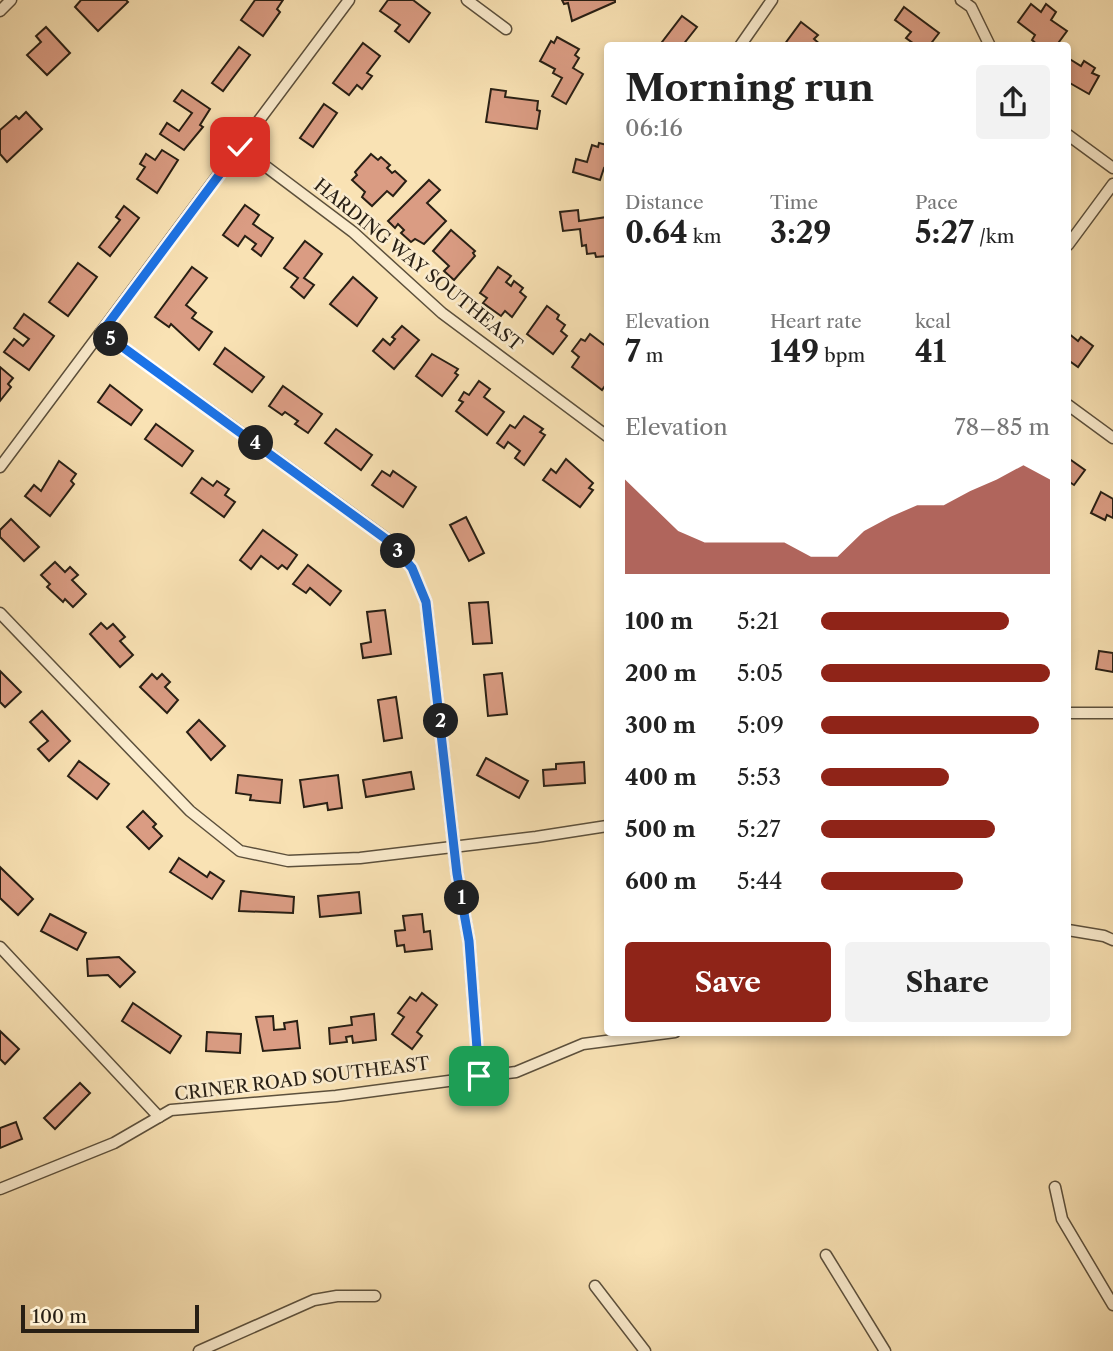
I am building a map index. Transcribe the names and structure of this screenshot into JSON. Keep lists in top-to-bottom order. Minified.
{"streets":{"street":["HARDING WAY SOUTHEAST","CRINER ROAD SOUTHEAST"]},"scale_bar":"100 m","page":{"heading":["Morning run","06:16"],"stats":[["Distance","0.64 km"],["Time","3:29"],["Pace","5:27 /km"],["Elevation","7 m"],["Heart rate","149 bpm"],["kcal","41"]],"pins":["5","4","3","2","1"],"chart":["Elevation","78–85 m"],"list":[{"name":"100 m","note":"5:21"},{"name":"200 m","note":"5:05"},{"name":"300 m","note":"5:09"},{"name":"400 m","note":"5:53"},{"name":"500 m","note":"5:27"},{"name":"600 m","note":"5:44"}],"buttons":["Save","Share"],"scale":"100 m"}}
